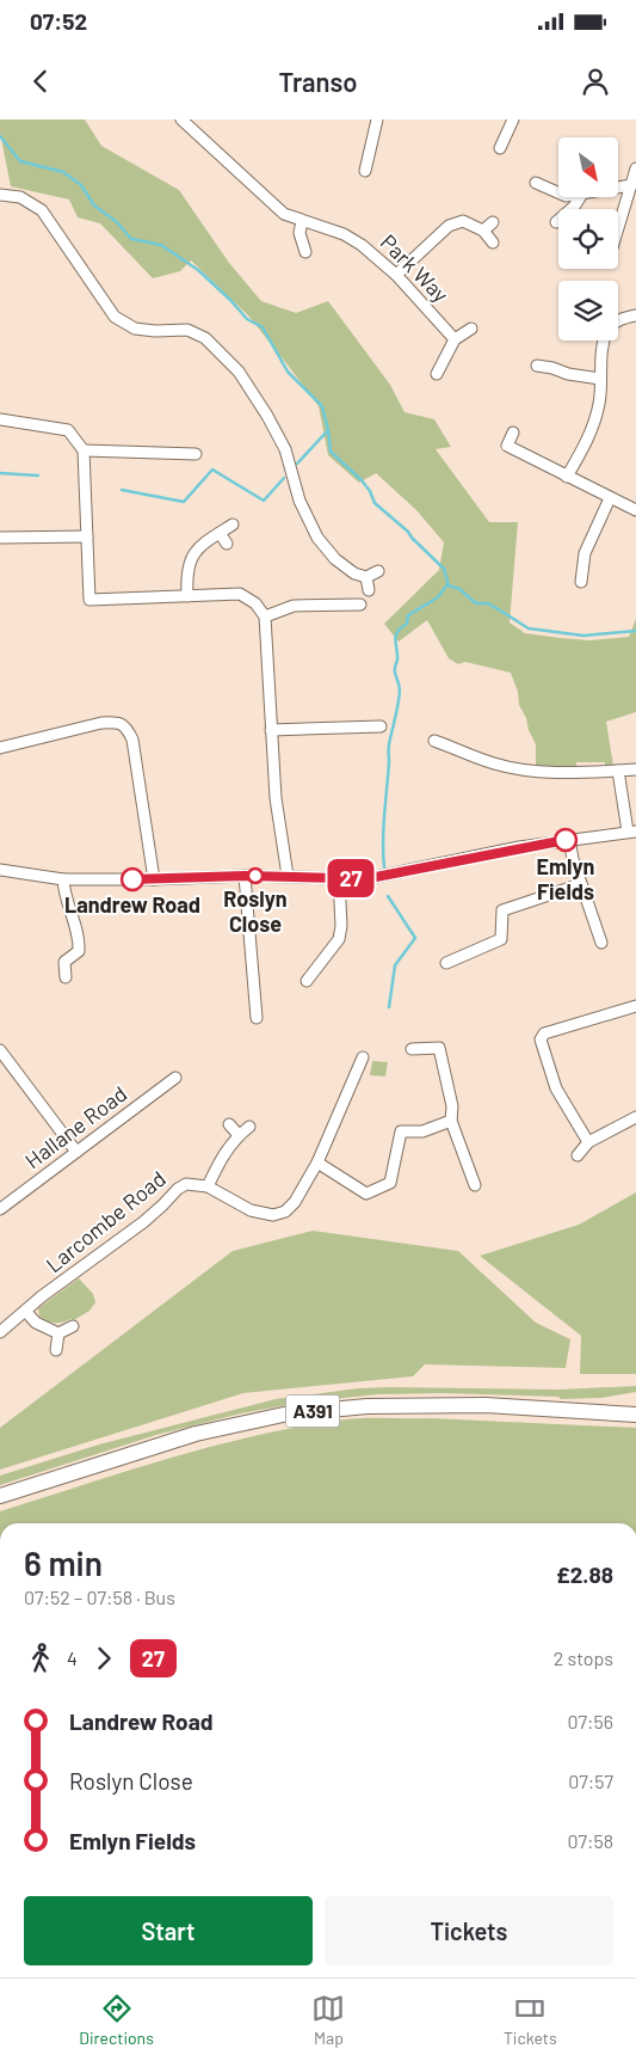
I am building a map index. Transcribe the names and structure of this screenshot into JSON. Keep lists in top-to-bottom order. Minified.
{"streets":{"highway":["A391"],"street":["Park Way","Hallane Road","Larcombe Road"]},"places":["Emlyn Fields","Roslyn Close","Landrew Road"],"lines":["bus line 27"],"north":"bottom right","page":{"status":"07:52","header":"Transo","on_map":"27","heading":["6 min","07:52 – 07:58 · Bus","£2.88"],"legs":["4","27","2 stops"],"list":[{"name":"Landrew Road","value":"07:56"},{"name":"Roslyn Close","value":"07:57"},{"name":"Emlyn Fields","value":"07:58"}],"buttons":["Start","Tickets"],"tabs":["Directions","Map","Tickets"]}}
